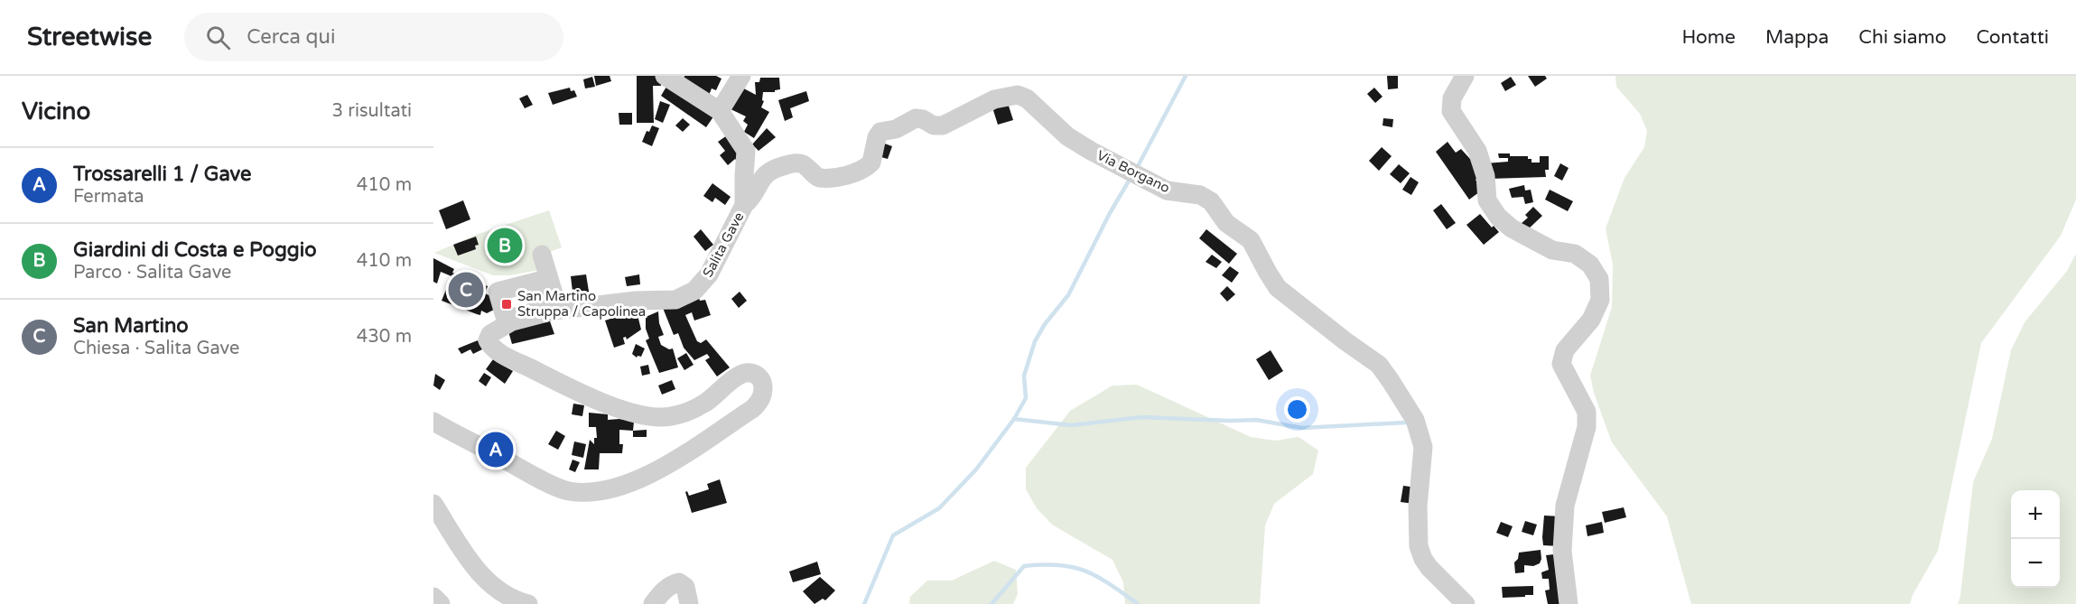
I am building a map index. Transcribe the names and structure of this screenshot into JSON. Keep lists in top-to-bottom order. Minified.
{"streets":{"street":["Via Borgano","Salita Gave"]},"crossings":[["Via Borgano","Salita Gave"]],"places":{"transit":["San Martino Struppa / Capolinea"]},"page":{"header":"Streetwise","search":"Cerca qui","nav":["Home","Mappa","Chi siamo","Contatti"],"heading":["Vicino","3 risultati"],"list":[{"mark":"A","name":"Trossarelli 1 / Gave","note":"Fermata","value":"410 m"},{"mark":"B","name":"Giardini di Costa e Poggio","note":"Parco · Salita Gave","value":"410 m"},{"mark":"C","name":"San Martino","note":"Chiesa · Salita Gave","value":"430 m"}],"pins":["B","C","A"],"map_buttons":["+","−"]}}
